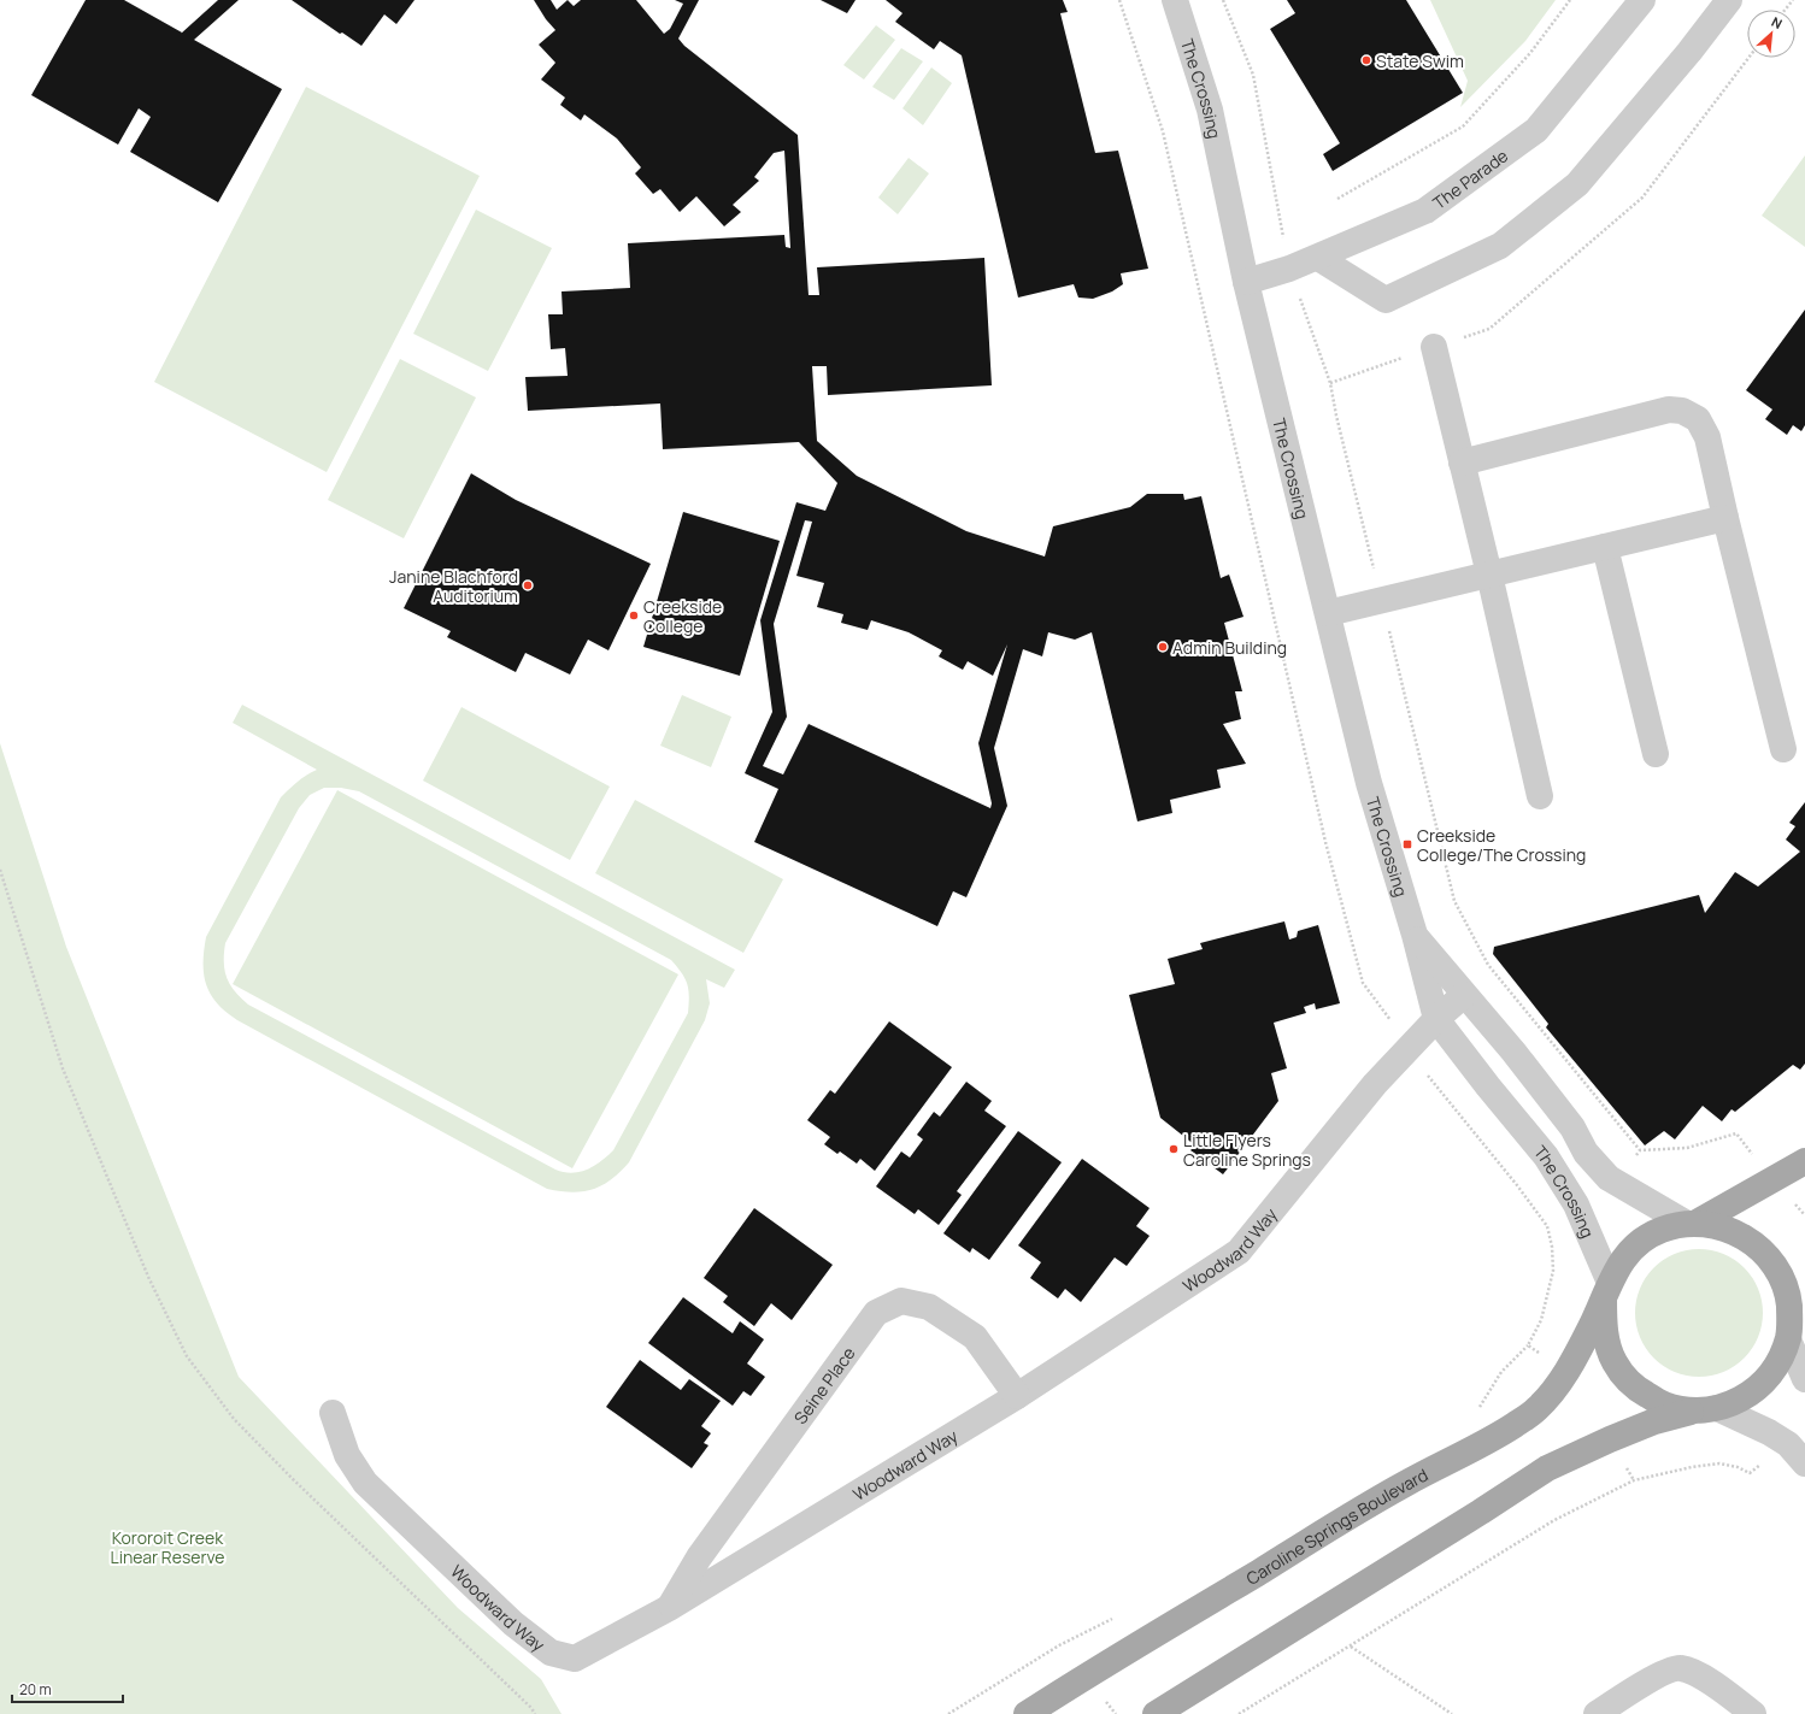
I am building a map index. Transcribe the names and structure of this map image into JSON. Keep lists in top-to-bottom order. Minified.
{"streets":{"main road":["Caroline Springs Boulevard"],"street":["The Crossing","The Parade","Woodward Way","Seine Place"]},"crossings":[["The Crossing","The Parade"],["The Crossing","Woodward Way"],["The Crossing","Caroline Springs Boulevard"],["Woodward Way","Seine Place"]],"parks":["Kororoit Creek Linear Reserve"],"places":{"other":["State Swim","Janine Blachford Auditorium","Creekside College","Admin Building","Little Flyers Caroline Springs"],"transit":["Creekside College/The Crossing"]},"scale_bar":"20 m","north":"top right"}
